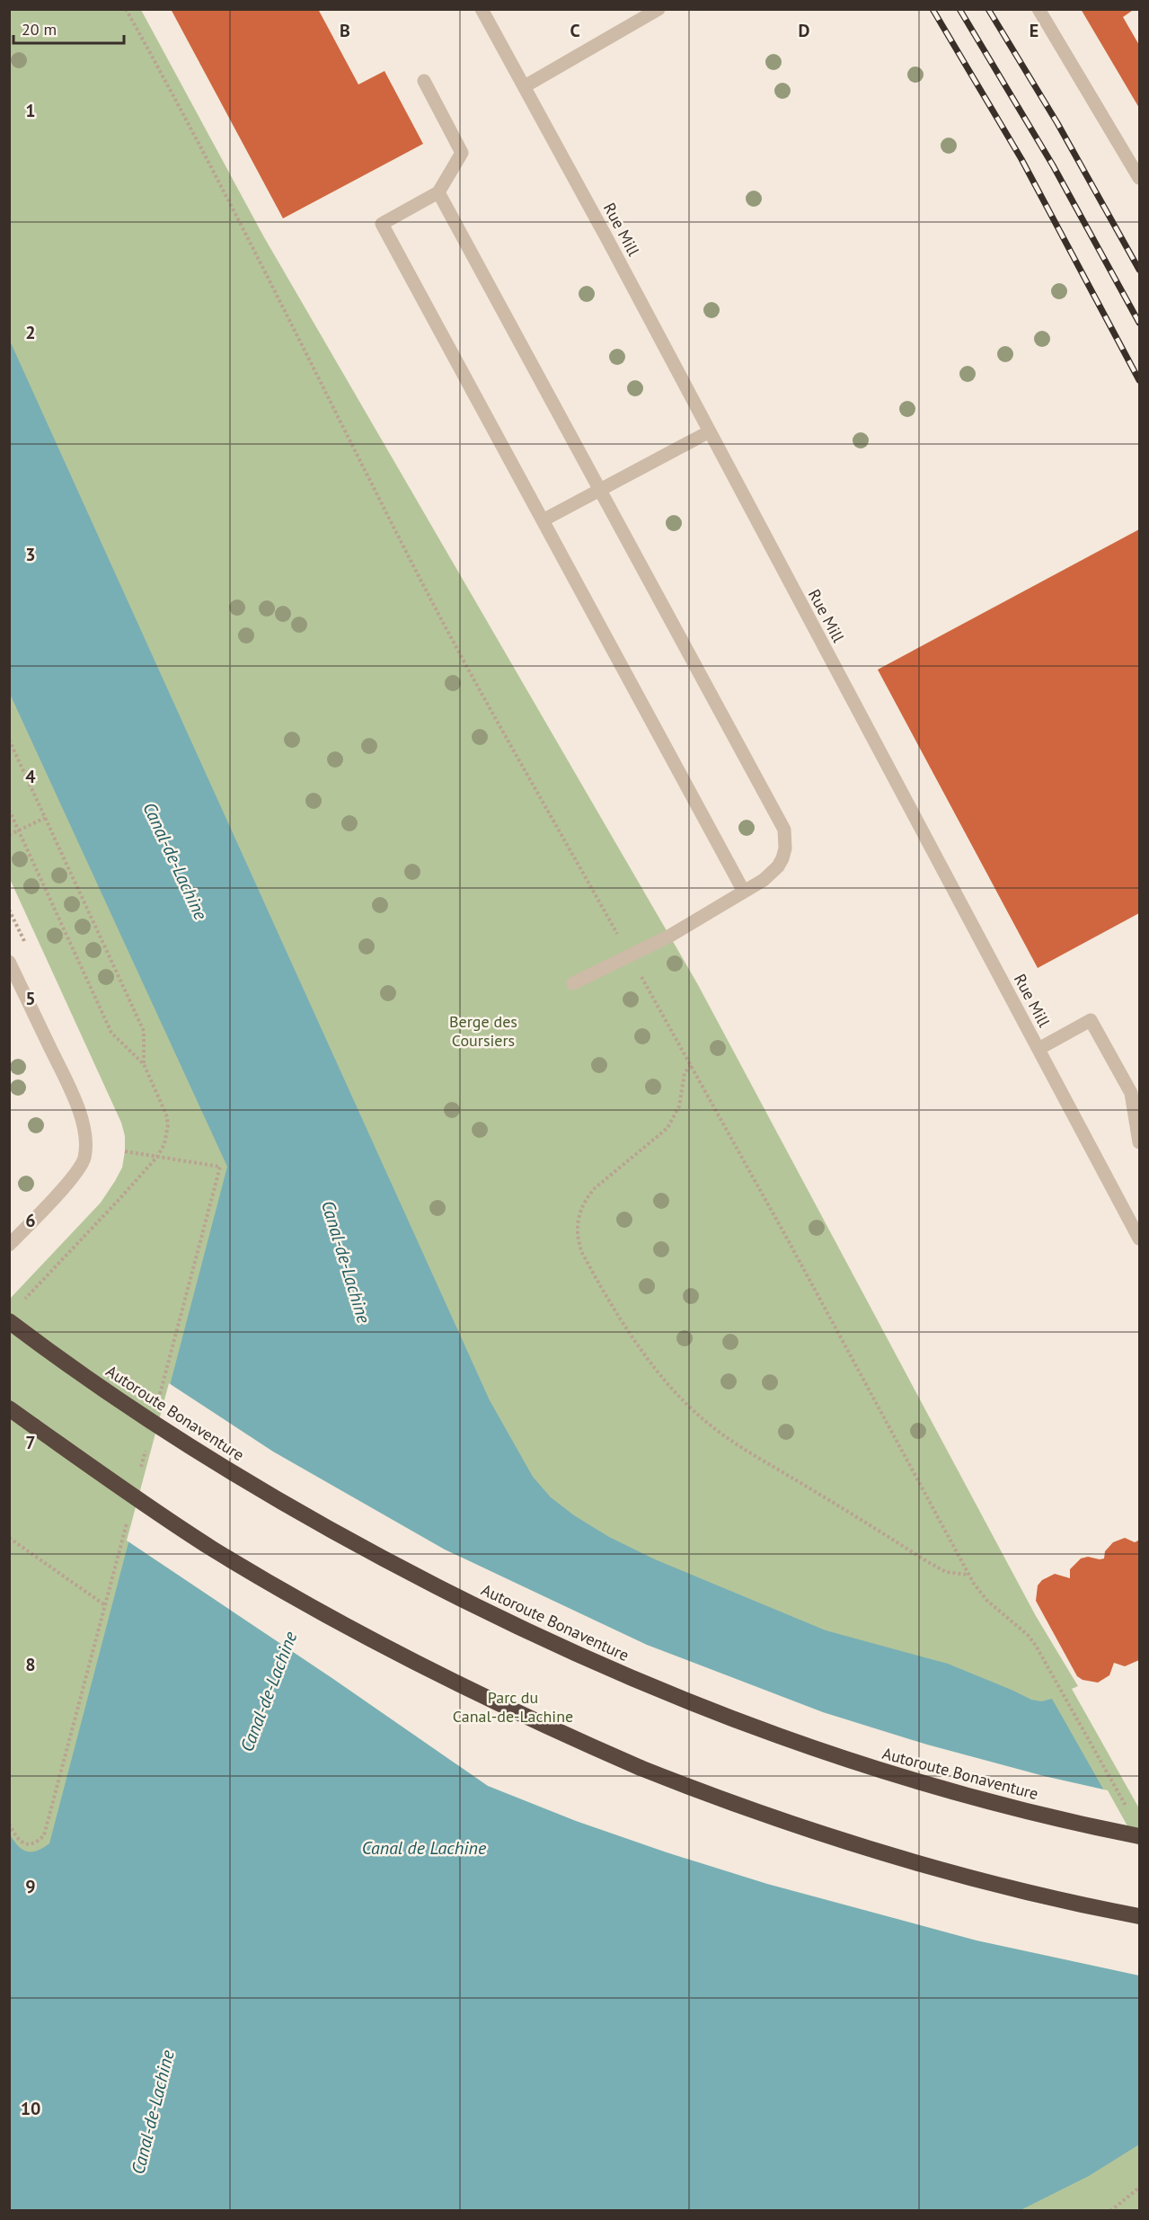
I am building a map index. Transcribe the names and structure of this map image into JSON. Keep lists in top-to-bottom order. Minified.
{"streets":{"highway":["Autoroute Bonaventure"],"street":["Rue Mill"]},"water":["Canal-de-Lachine","Canal de Lachine"],"parks":["Berge des Coursiers","Parc du Canal-de-Lachine"],"scale_bar":"20 m","grid":{"columns":["B","C","D","E"],"rows":["1","2","3","4","5","6","7","8","9","10"]}}
